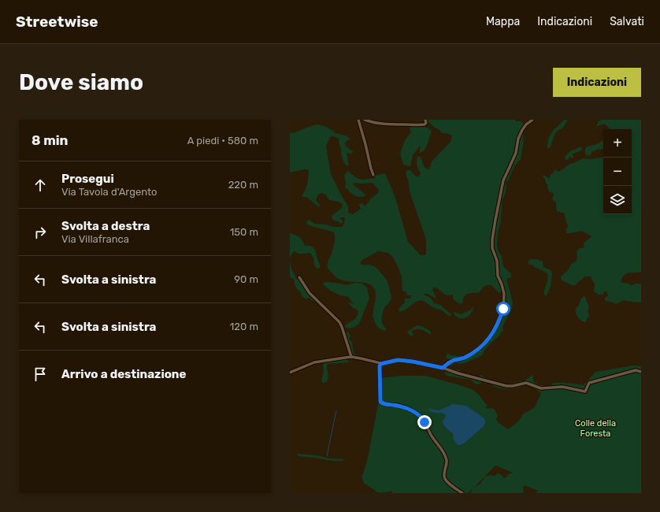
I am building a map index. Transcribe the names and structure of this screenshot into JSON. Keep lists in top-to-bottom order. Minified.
{"parks":["Colle della Foresta"],"page":{"header":"Streetwise","nav":["Mappa","Indicazioni","Salvati"],"buttons":"Indicazioni","title":"Dove siamo","heading":["8 min","A piedi · 580 m"],"map_buttons":["+","−"],"list":[["Prosegui","Via Tavola d'Argento","220 m"],["Svolta a destra","Via Villafranca","150 m"],["Svolta a sinistra","90 m"],["Svolta a sinistra","120 m"],"Arrivo a destinazione"]}}
